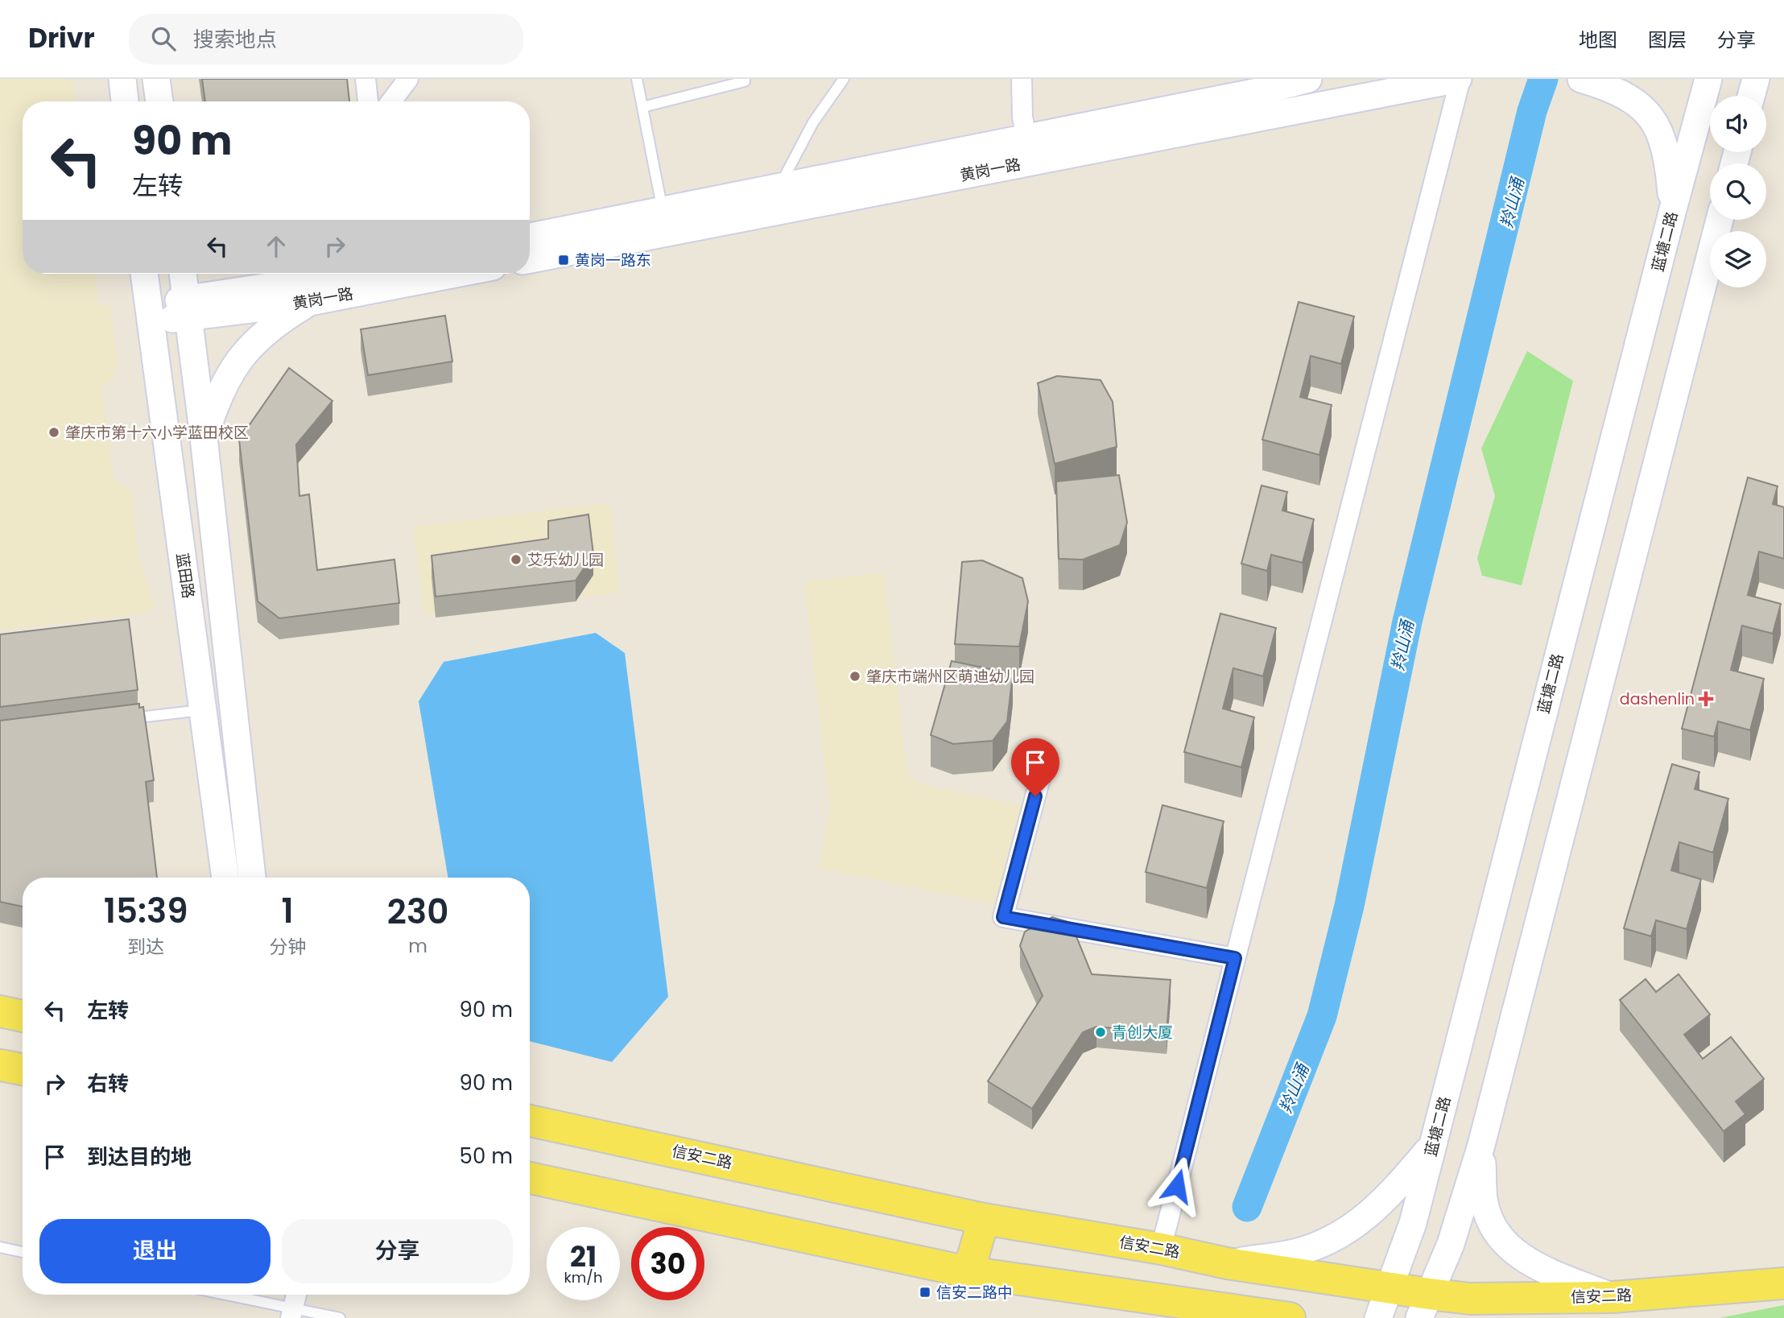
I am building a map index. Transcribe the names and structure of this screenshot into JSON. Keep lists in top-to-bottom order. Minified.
{"streets":{"main road":["黄岗一路","蓝塘二路","蓝田路","信安二路"]},"crossings":[["黄岗一路","蓝田路"],["蓝塘二路","信安二路"]],"water":["羚山涌"],"places":{"transit":["黄岗一路东","信安二路中"],"other":["肇庆市第十六小学蓝田校区","艾乐幼儿园","肇庆市端州区萌迪幼儿园","青创大厦"],"health":["dashenlin"]},"page":{"header":"Drivr","search":"搜索地点","nav":["地图","图层","分享"],"turn":["90 m","左转"],"eta":["15:39","到达","1","分钟","230","m"],"list":[{"name":"左转","value":"90 m"},{"name":"右转","value":"90 m"},{"name":"到达目的地","value":"50 m"}],"buttons":["退出","分享"],"speed":"21 km/h","limit":"30"}}
